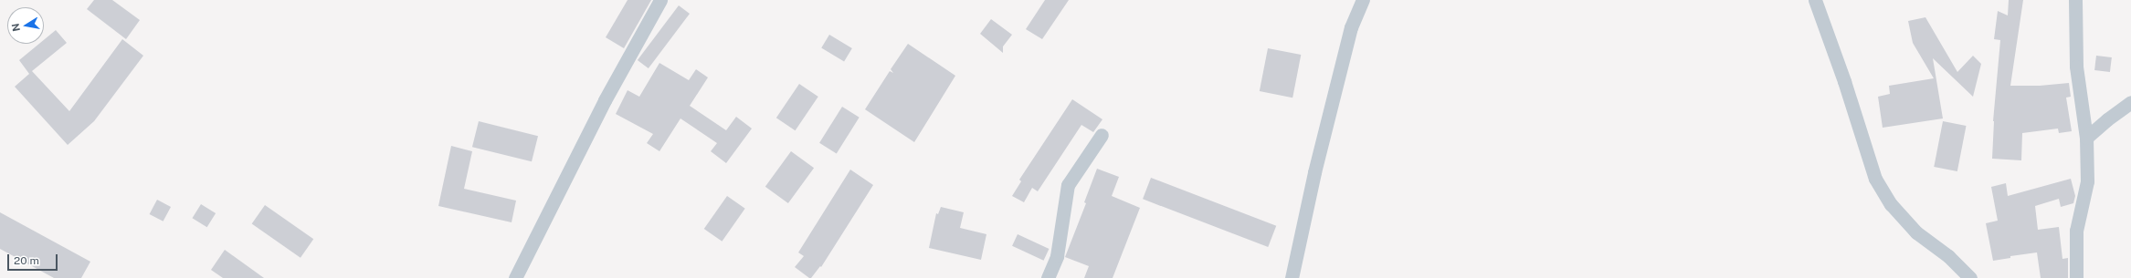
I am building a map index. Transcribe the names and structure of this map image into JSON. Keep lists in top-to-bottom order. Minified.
{"scale_bar":"20 m","north":"left"}
